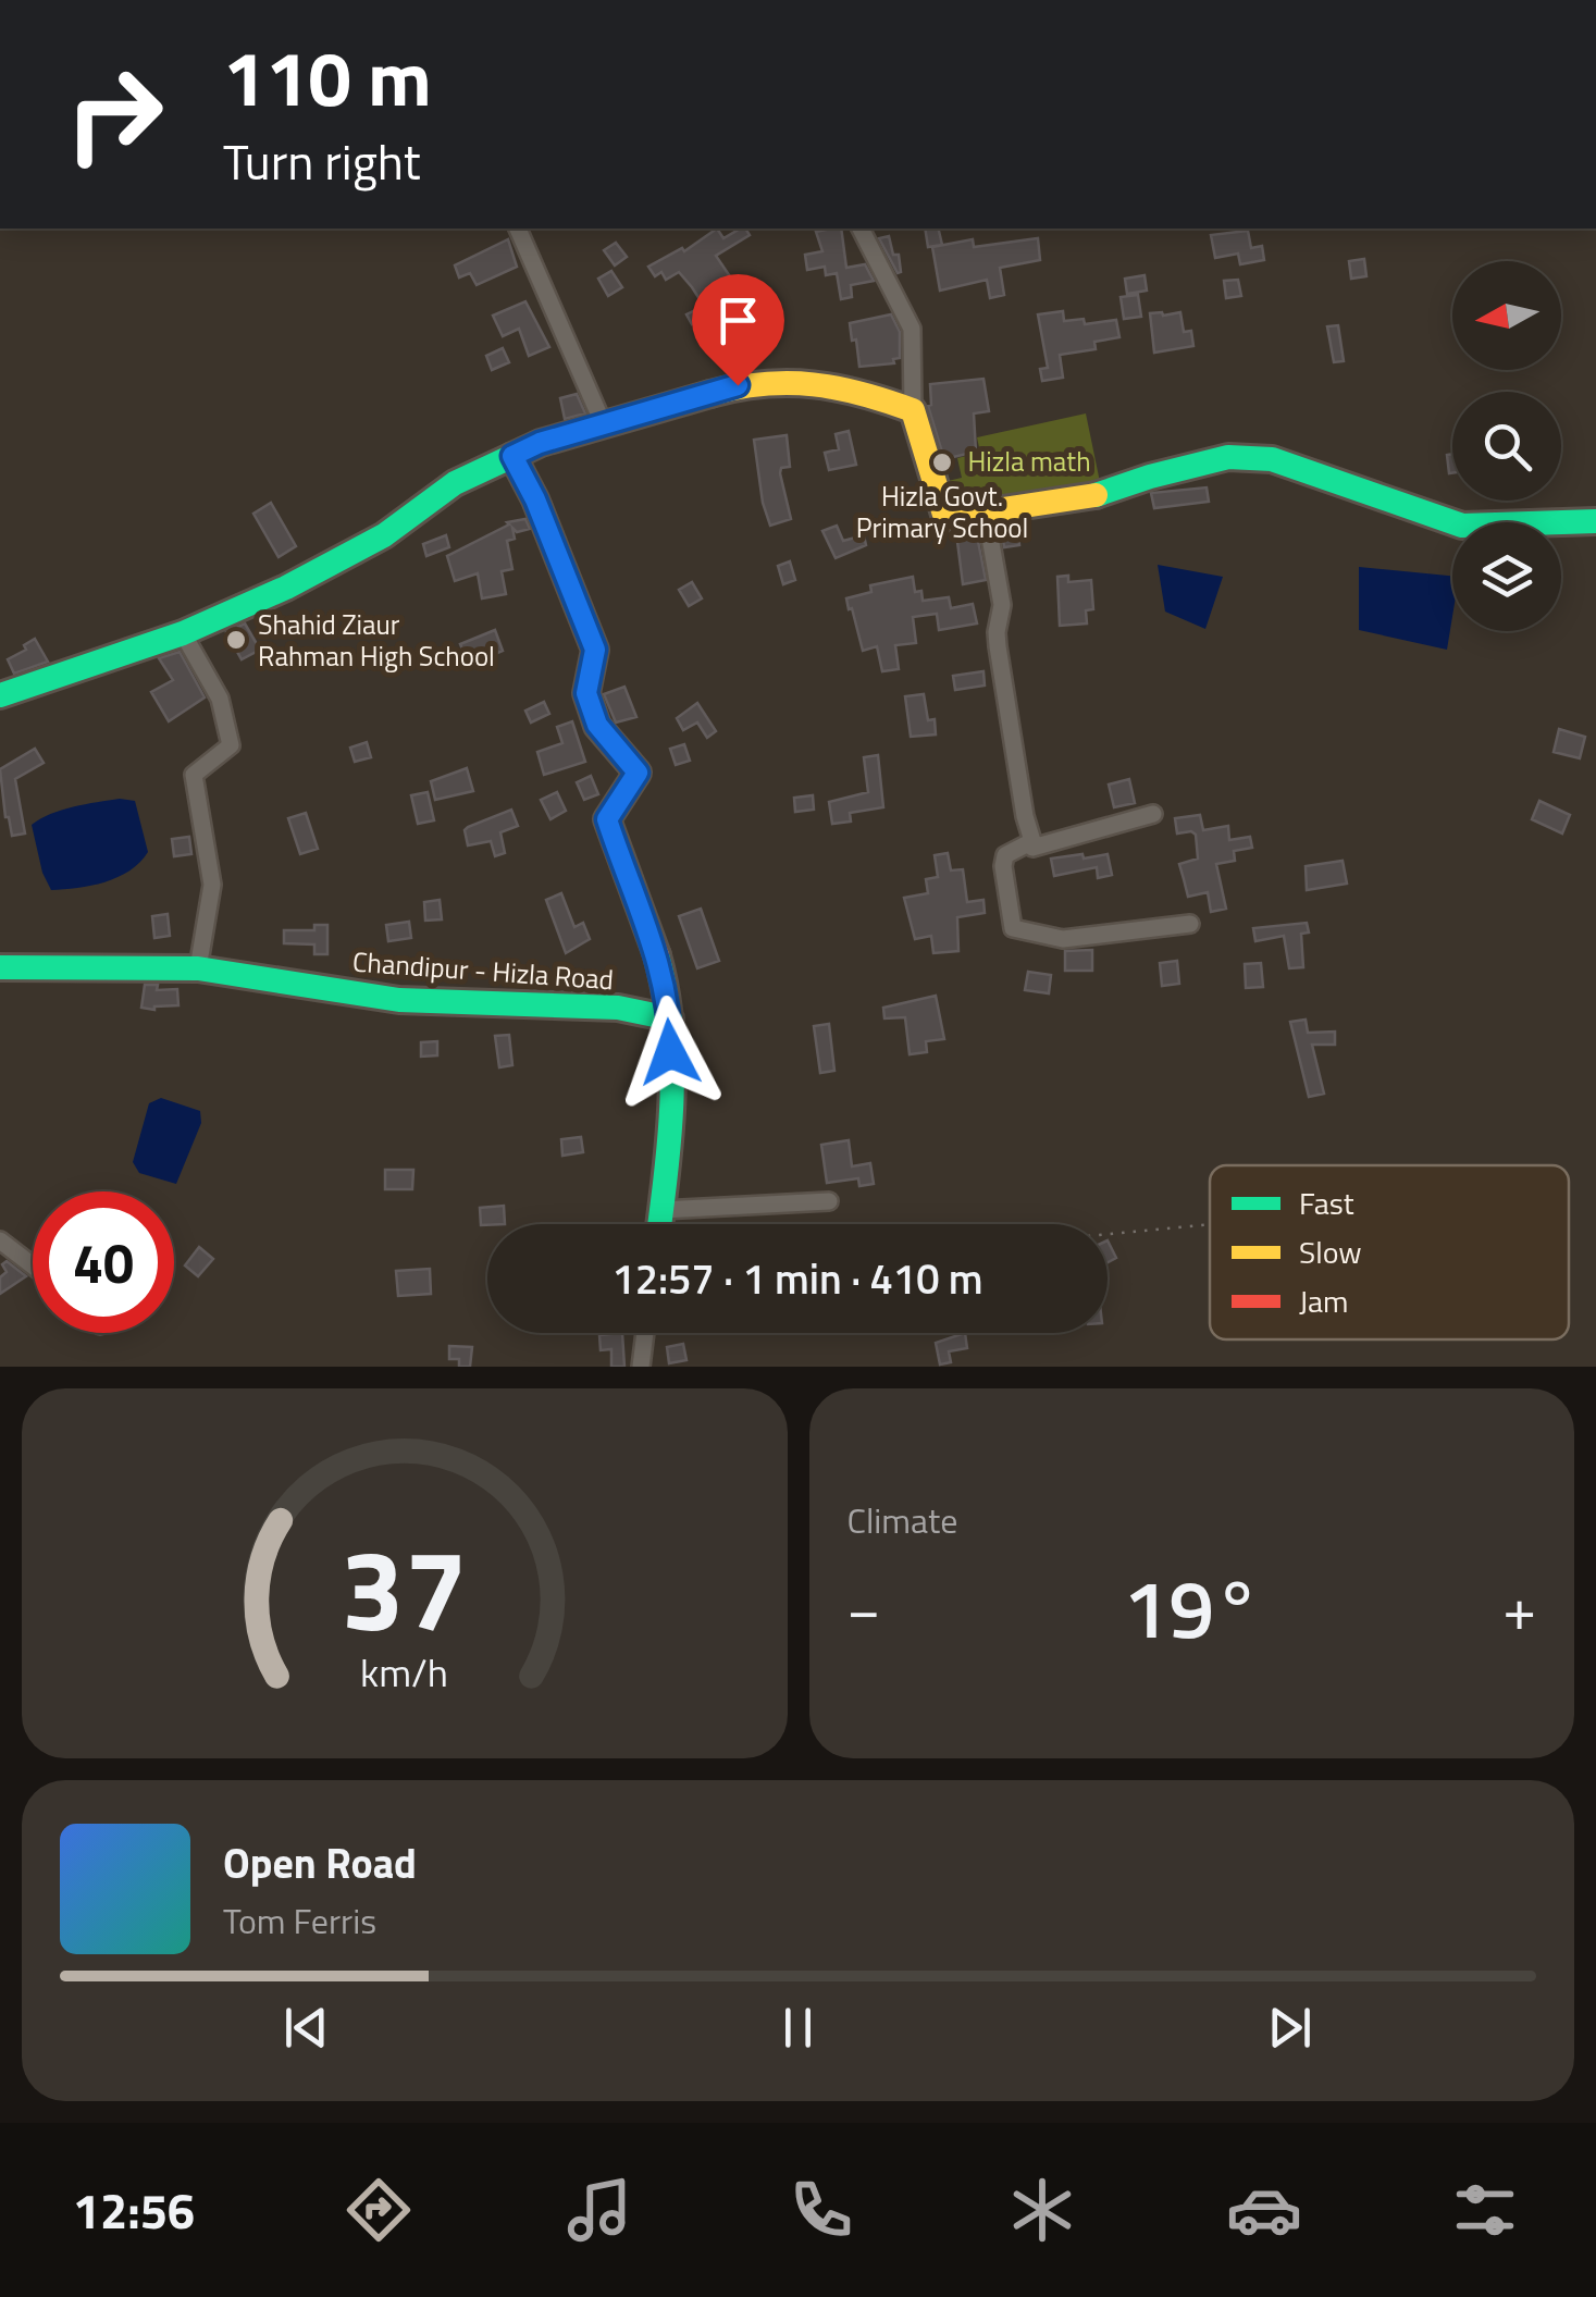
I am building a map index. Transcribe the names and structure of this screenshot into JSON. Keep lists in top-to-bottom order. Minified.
{"streets":{"street":["Chandipur - Hizla Road"]},"parks":["Hizla math"],"places":["Hizla Govt. Primary School","Shahid Ziaur Rahman High School"],"legend":["Fast","Slow","Jam"],"north":"left","page":{"turn":["110 m","Turn right"],"limit":"40","trip":"12:57 · 1 min · 410 m","tile":"Climate","heat":["−","19°","+"],"song":["Open Road","Tom Ferris"],"tabs":"12:56","gauge":["37","km/h"]}}
